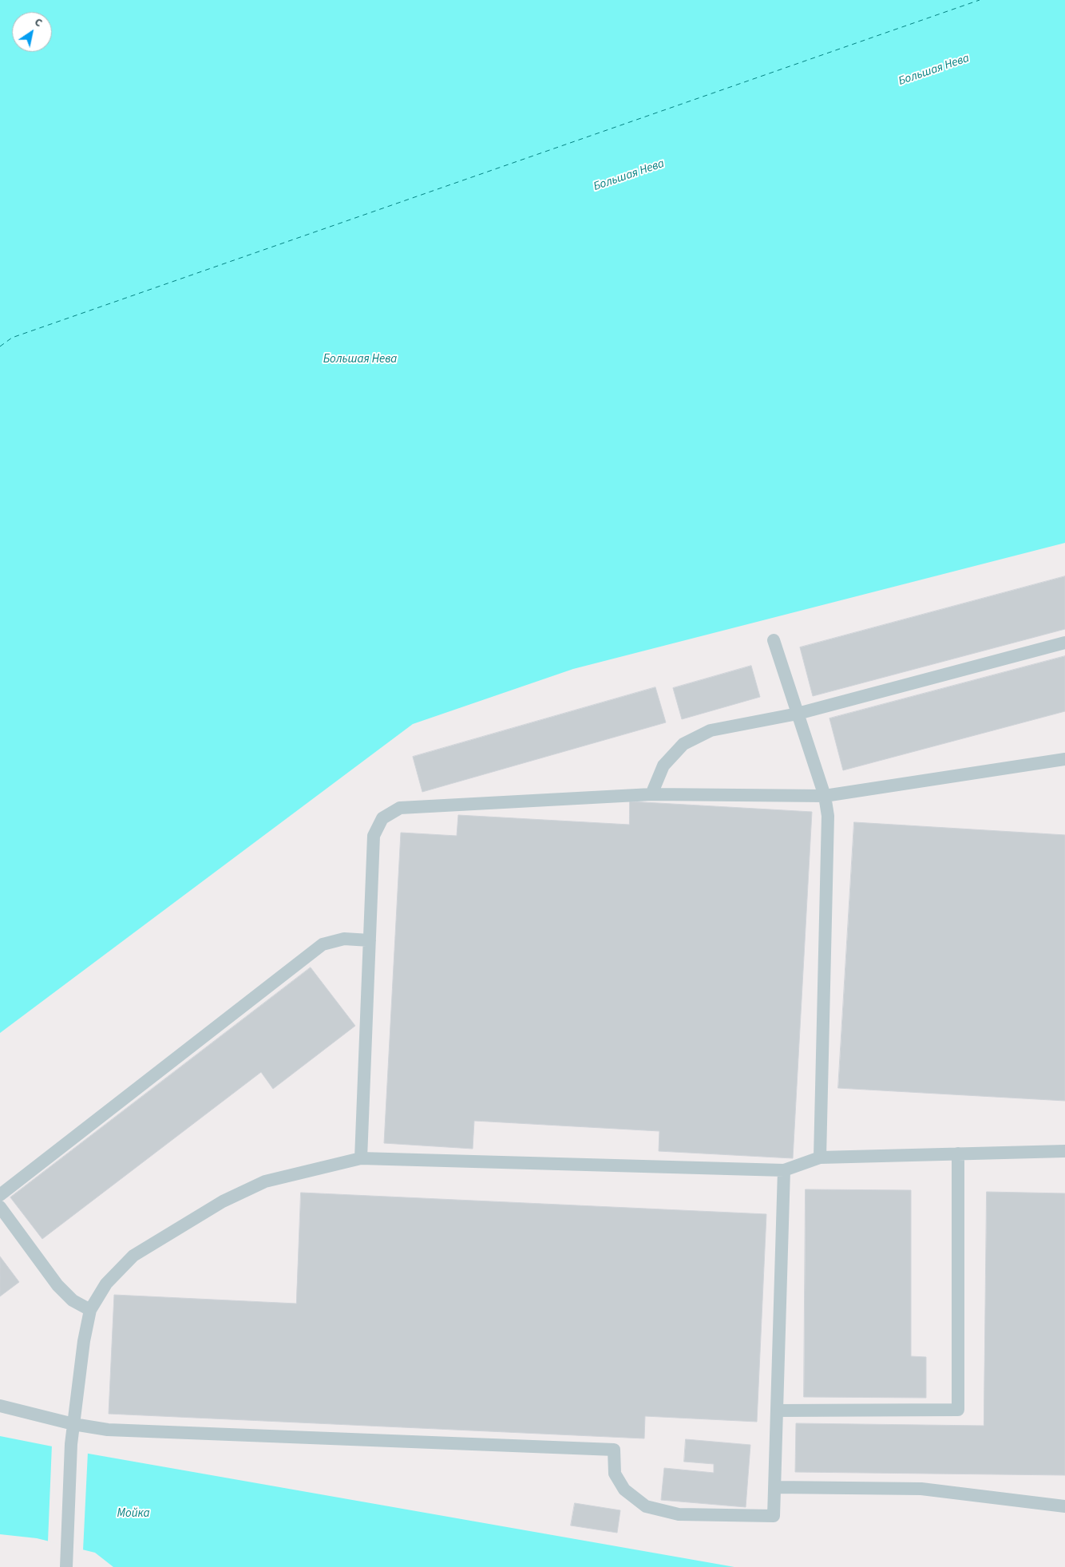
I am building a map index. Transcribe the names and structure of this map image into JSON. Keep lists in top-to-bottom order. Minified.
{"water":["Большая Нева","Мойка"],"north":"top right"}
